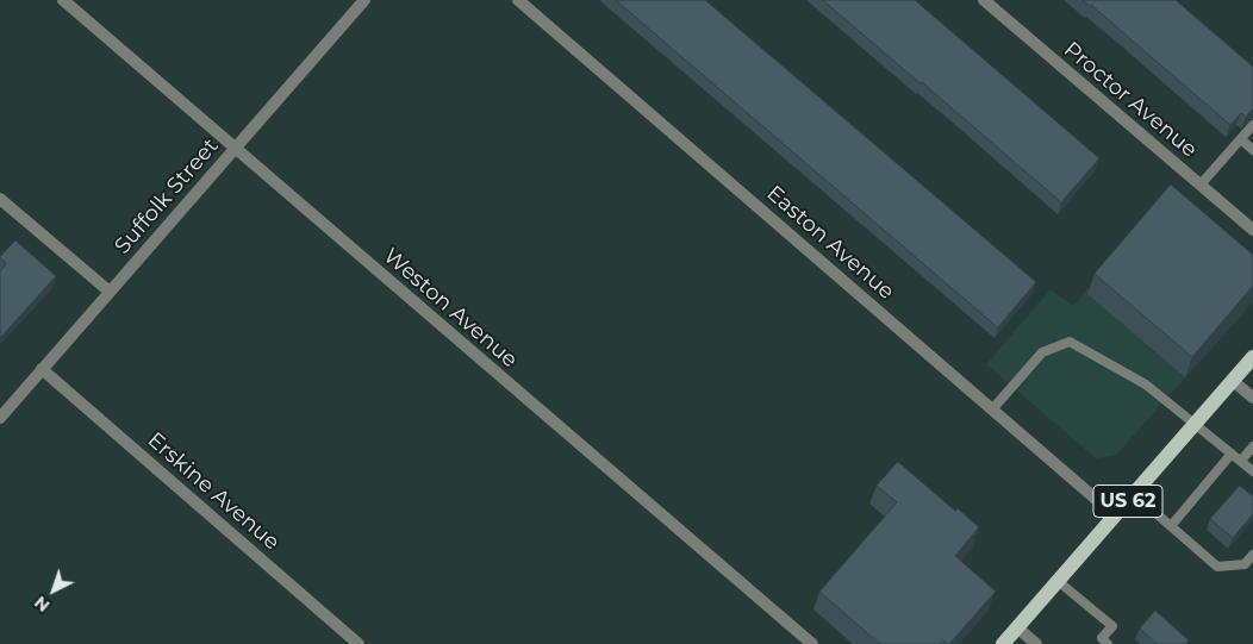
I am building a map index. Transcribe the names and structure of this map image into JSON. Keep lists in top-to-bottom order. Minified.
{"streets":{"main road":["US 62"],"street":["Proctor Avenue","Suffolk Street","Easton Avenue","Weston Avenue","Erskine Avenue"]},"crossings":[["Suffolk Street","Weston Avenue"],["Suffolk Street","Erskine Avenue"],["Easton Avenue","US 62"]],"north":"bottom left"}
